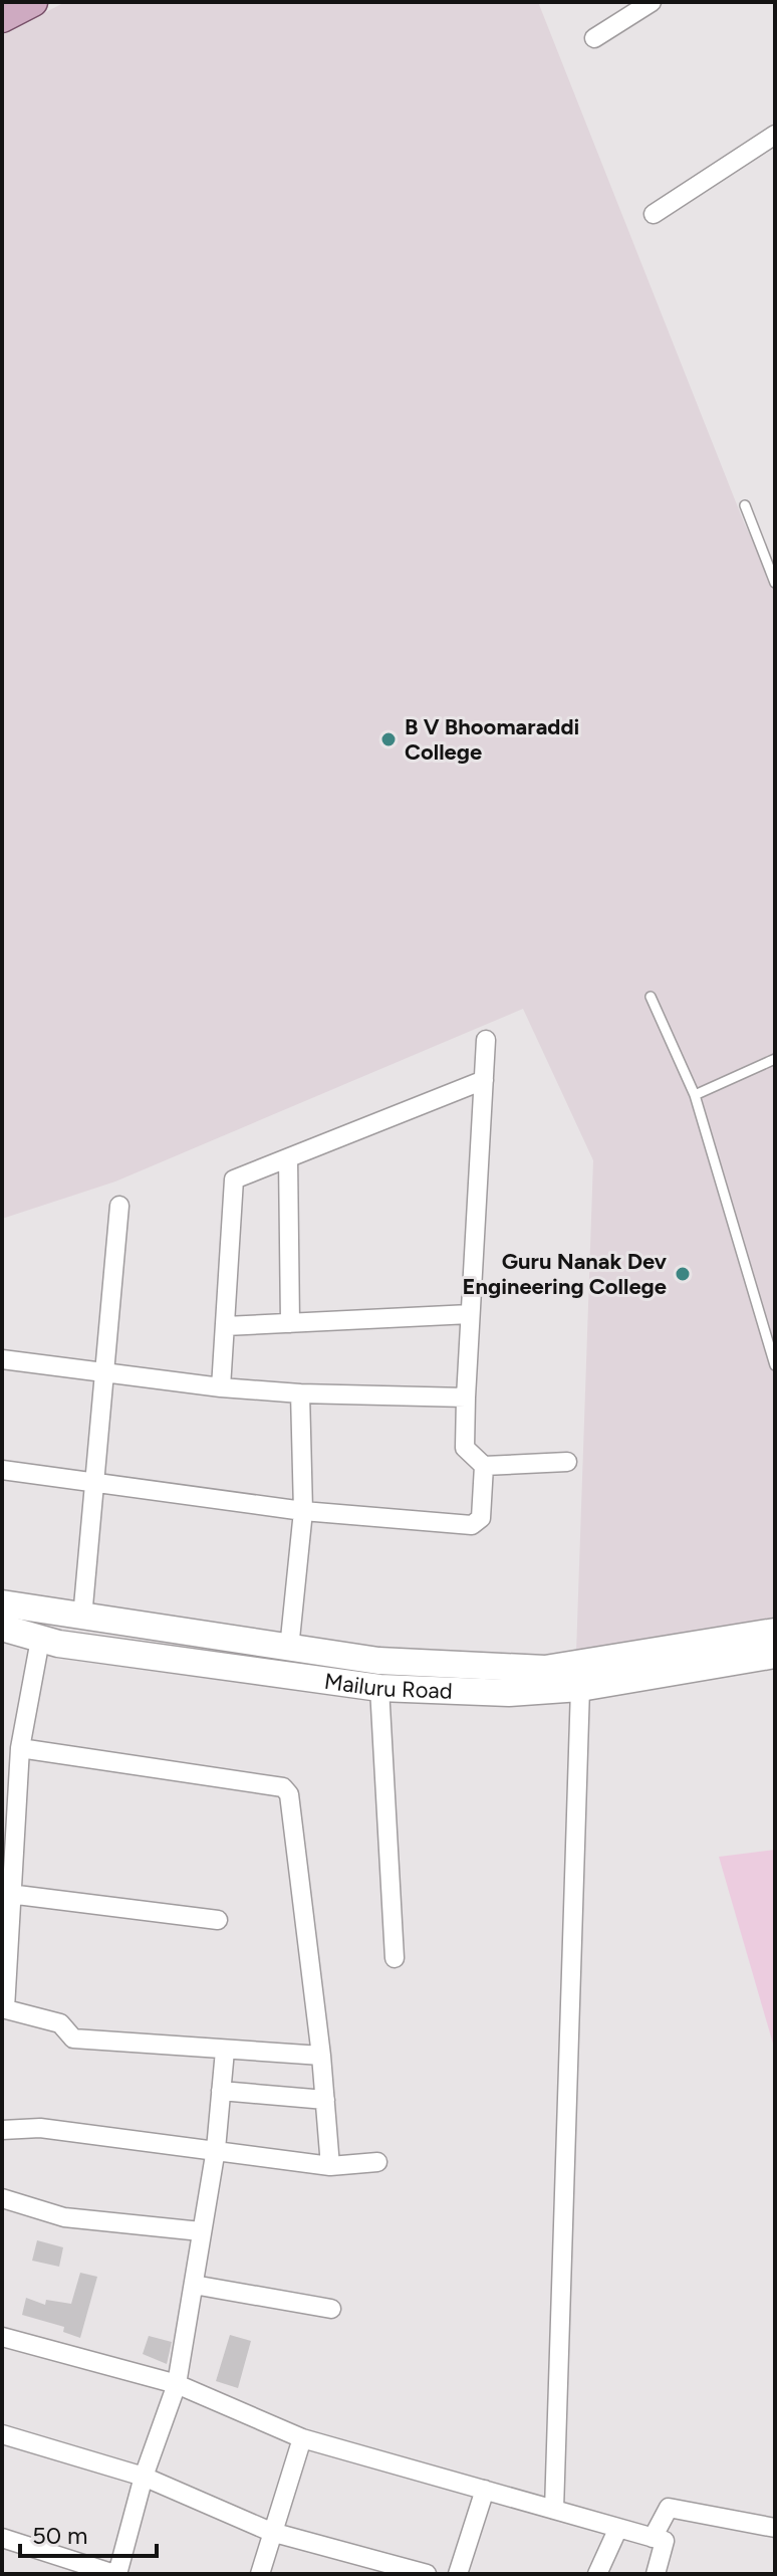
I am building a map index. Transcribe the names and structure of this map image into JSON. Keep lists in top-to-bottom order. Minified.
{"streets":{"street":["Mailuru Road"]},"places":["B V Bhoomaraddi College","Guru Nanak Dev Engineering College"],"scale_bar":"50 m"}
